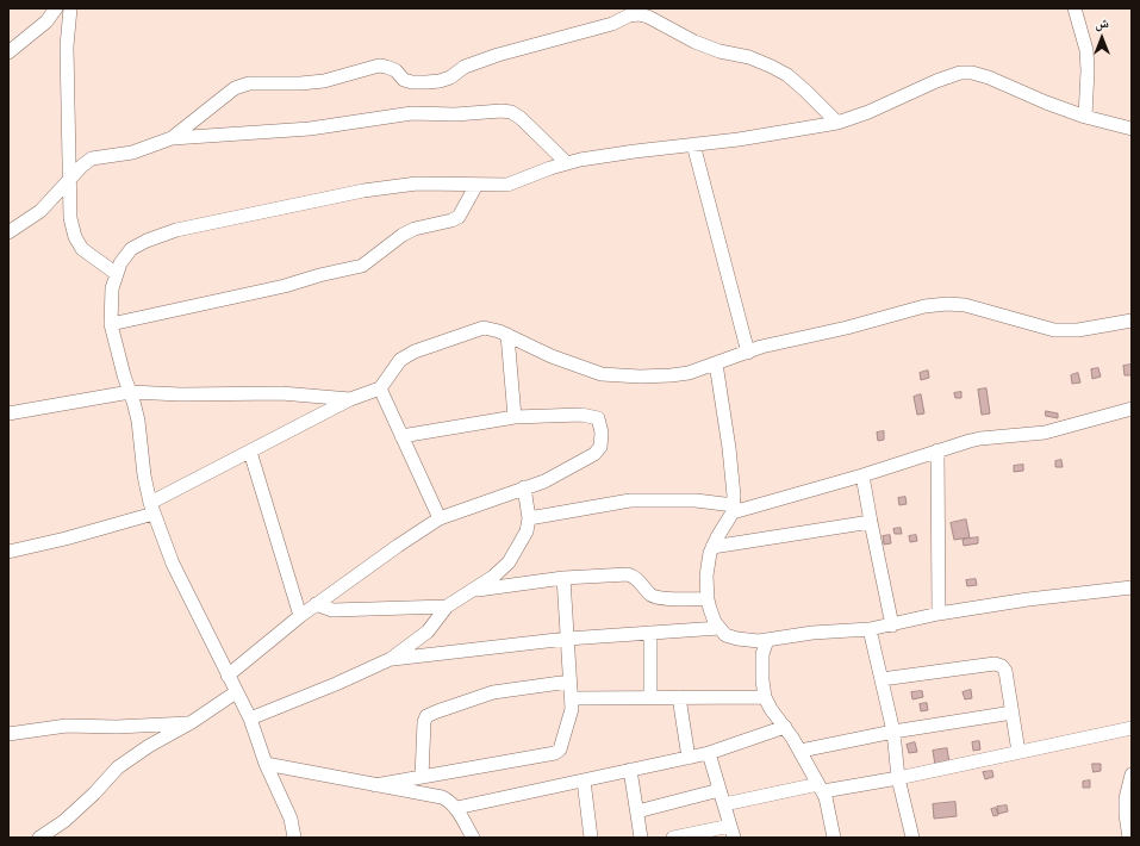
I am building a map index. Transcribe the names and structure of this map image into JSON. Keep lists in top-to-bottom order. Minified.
{"north":"top"}
